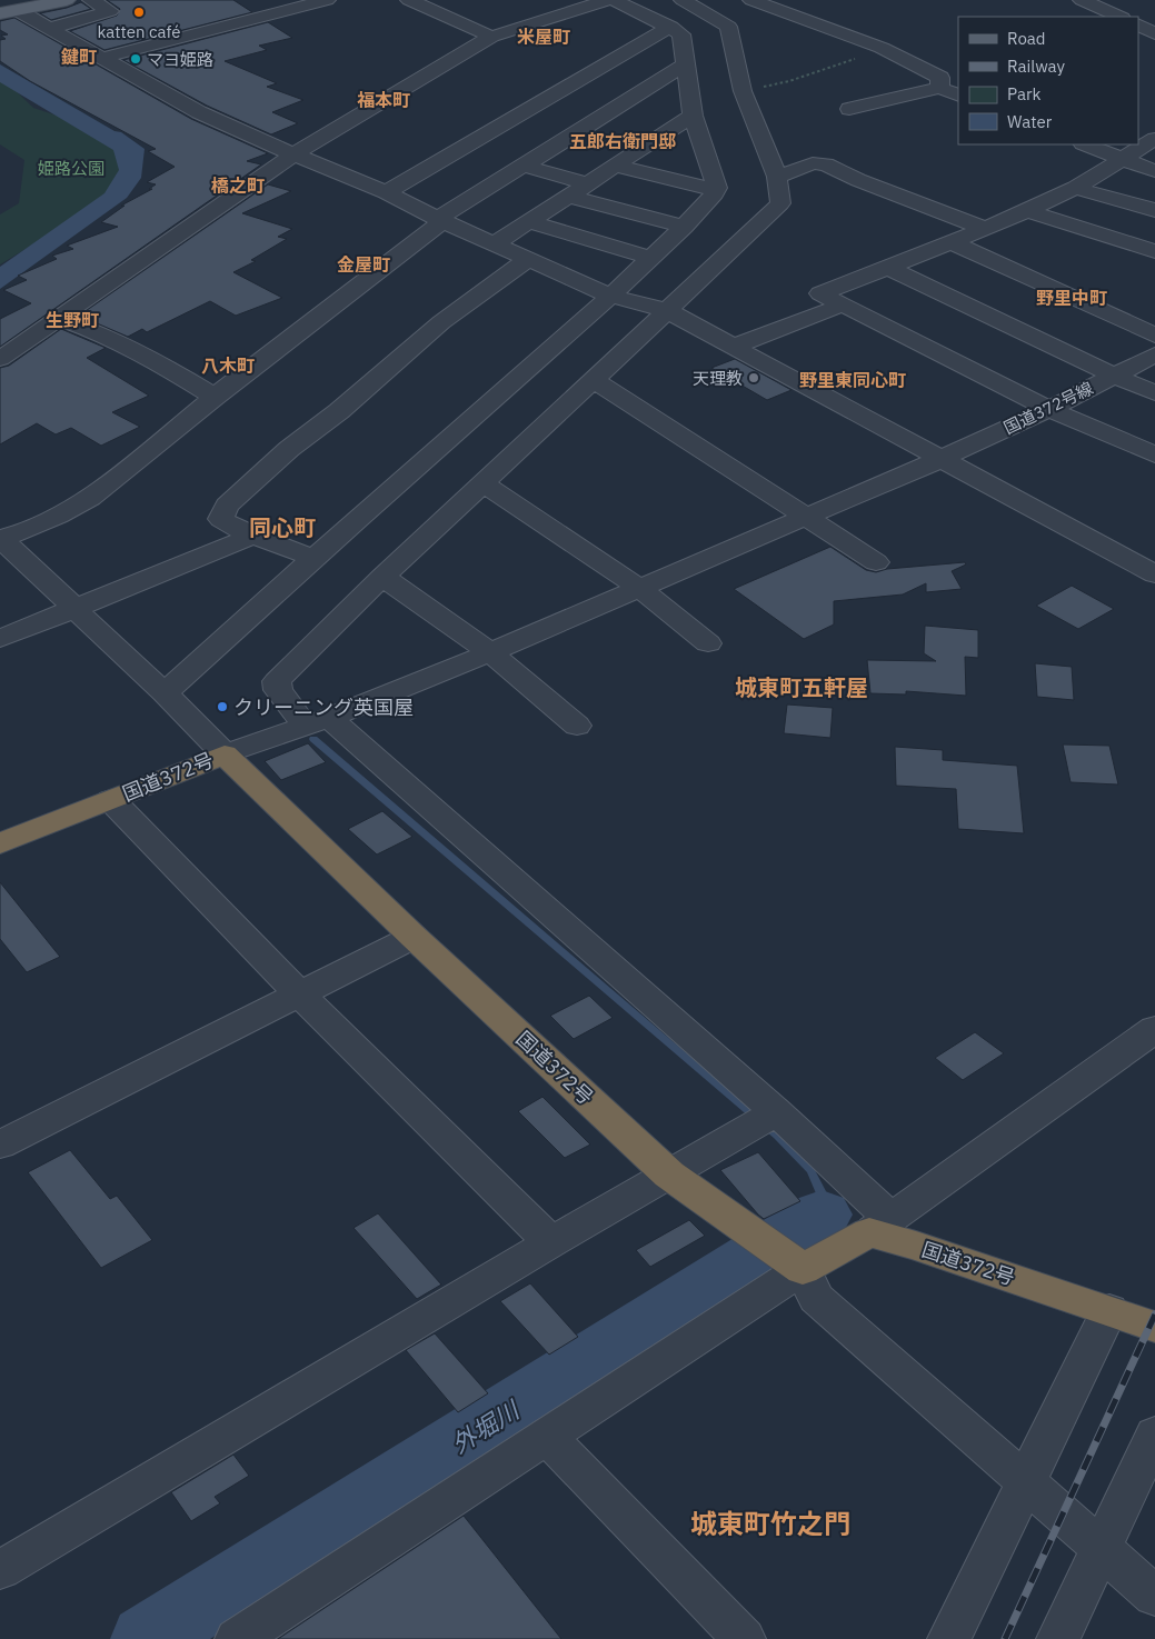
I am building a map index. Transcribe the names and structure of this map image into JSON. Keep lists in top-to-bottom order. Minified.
{"streets":{"highway":["国道372号"],"street":["国道372号線"]},"crossings":[["国道372号線","国道372号"]],"districts":["米屋町","鍵町","福本町","五郎右衛門邸","橋之町","金屋町","野里中町","生野町","八木町","野里東同心町","同心町","城東町五軒屋","城東町竹之門"],"water":["外堀川"],"parks":["姫路公園"],"places":["katten café","マヨ姫路","天理教","クリーニング英国屋"],"legend":["Road","Railway","Park","Water"]}
